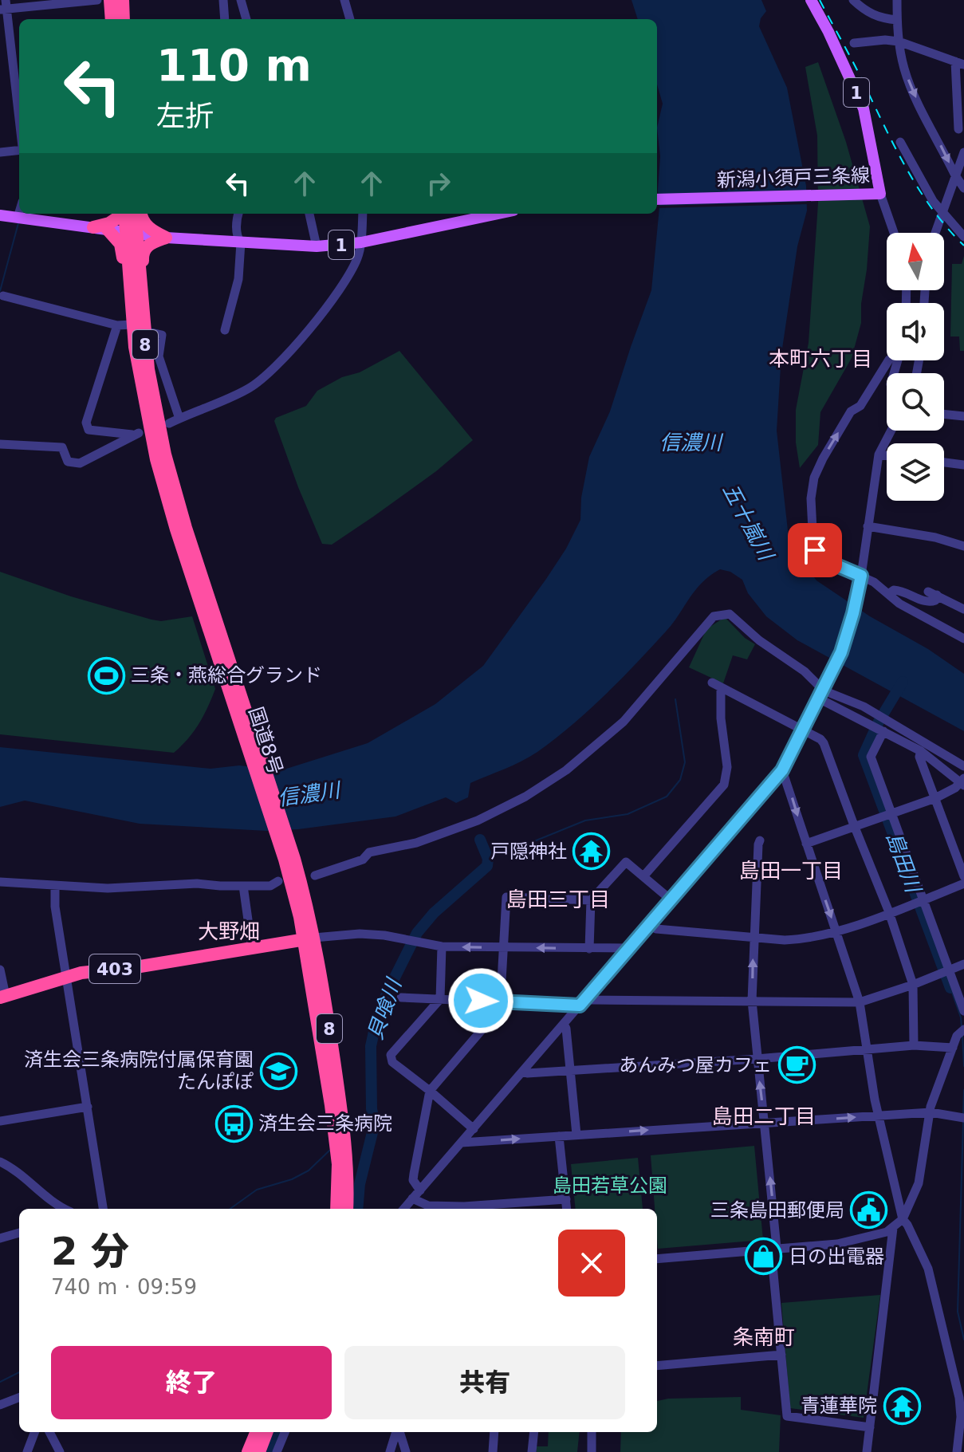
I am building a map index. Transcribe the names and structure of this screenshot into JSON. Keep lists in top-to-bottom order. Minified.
{"streets":{"highway":["8","国道8号","403"],"main road":["1","新潟小須戸三条線"]},"crossings":[["1","国道8号"],["国道8号","403"]],"districts":["本町六丁目","島田一丁目","島田三丁目","大野畑","島田二丁目","条南町"],"water":["信濃川","五十嵐川","島田川","貝喰川"],"parks":["島田若草公園"],"places":{"sports":["三条・燕総合グランド"],"temple":["戸隠神社","青蓮華院"],"cafe":["あんみつ屋カフェ"],"school or university":["済生会三条病院付属保育園 たんぽぽ"],"bus stop":["済生会三条病院"],"public building":["三条島田郵便局"],"shop":["日の出電器"]},"north":"top","page":{"turn":["110 m","左折"],"heading":["2 分","740 m · 09:59"],"buttons":["終了","共有"]}}
